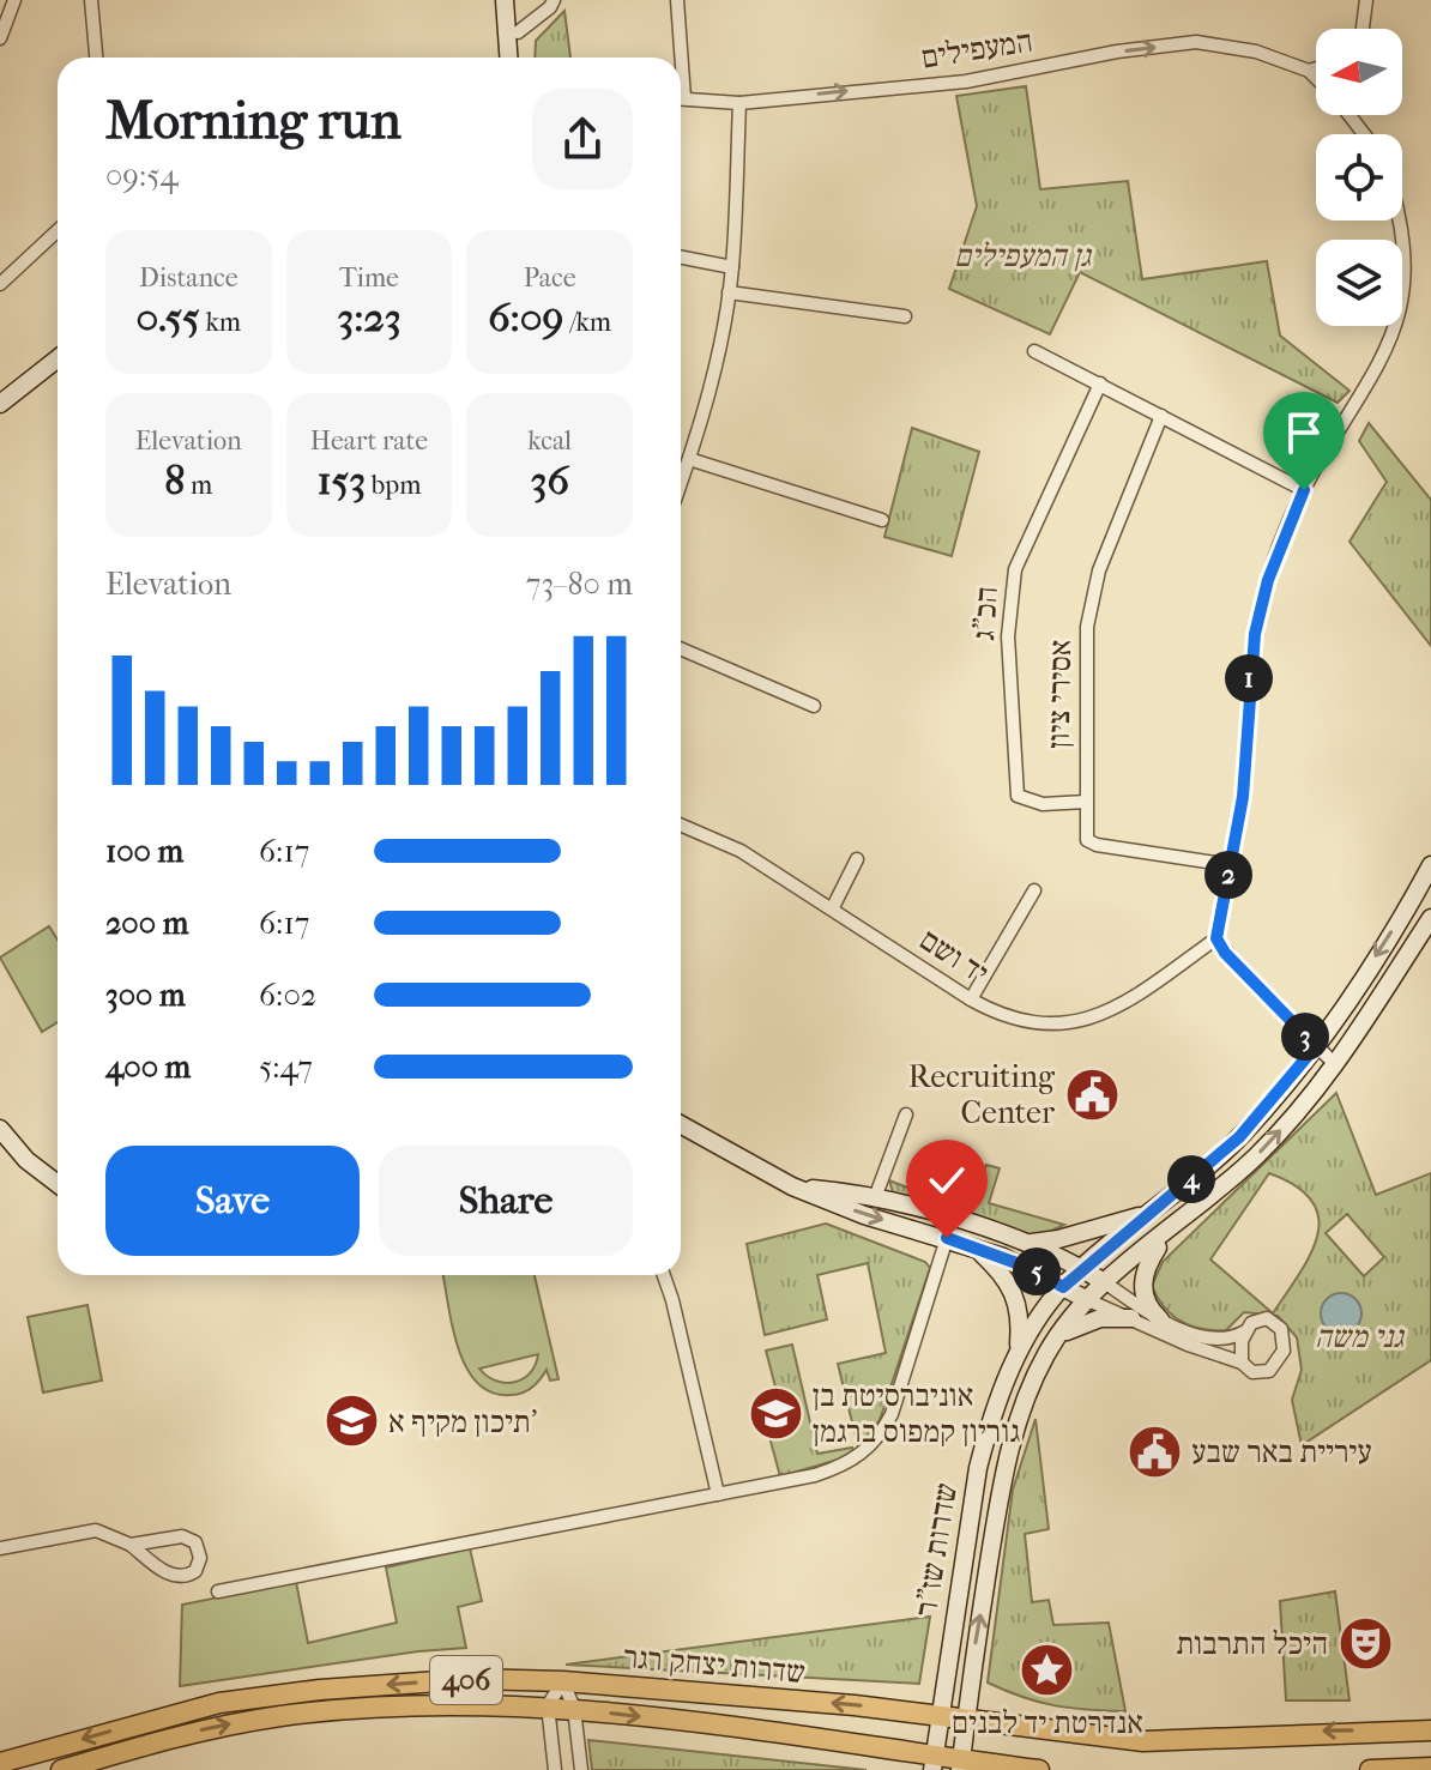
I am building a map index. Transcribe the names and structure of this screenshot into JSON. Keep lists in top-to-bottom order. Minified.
{"streets":{"main road":["שדרות שז\"ר","שדרות יצחק רגר","406"],"street":["המעפילים","הכ\"ג","אסירי ציון","יד ושם"]},"crossings":[["הכ\"ג","אסירי ציון"],["שדרות שז\"ר","שדרות יצחק רגר"]],"one_way":["המעפילים"],"parks":["גן המעפילים","גני משה"],"places":{"public building":["Recruiting Center","עיריית באר שבע"],"school or university":["אוניברסיטת בן גוריון קמפוס ברגמן","תיכון מקיף א'"],"theatre":["היכל התרבות"],"place":["אנדרטת יד לבנים"]},"north":"left","page":{"heading":["Morning run","09:54"],"stats":[["Distance","0.55 km"],["Time","3:23"],["Pace","6:09 /km"],["Elevation","8 m"],["Heart rate","153 bpm"],["kcal","36"]],"chart":["Elevation","73–80 m"],"pins":["1","2","3","4","5"],"list":[{"name":"100 m","note":"6:17"},{"name":"200 m","note":"6:17"},{"name":"300 m","note":"6:02"},{"name":"400 m","note":"5:47"}],"buttons":["Save","Share"]}}
